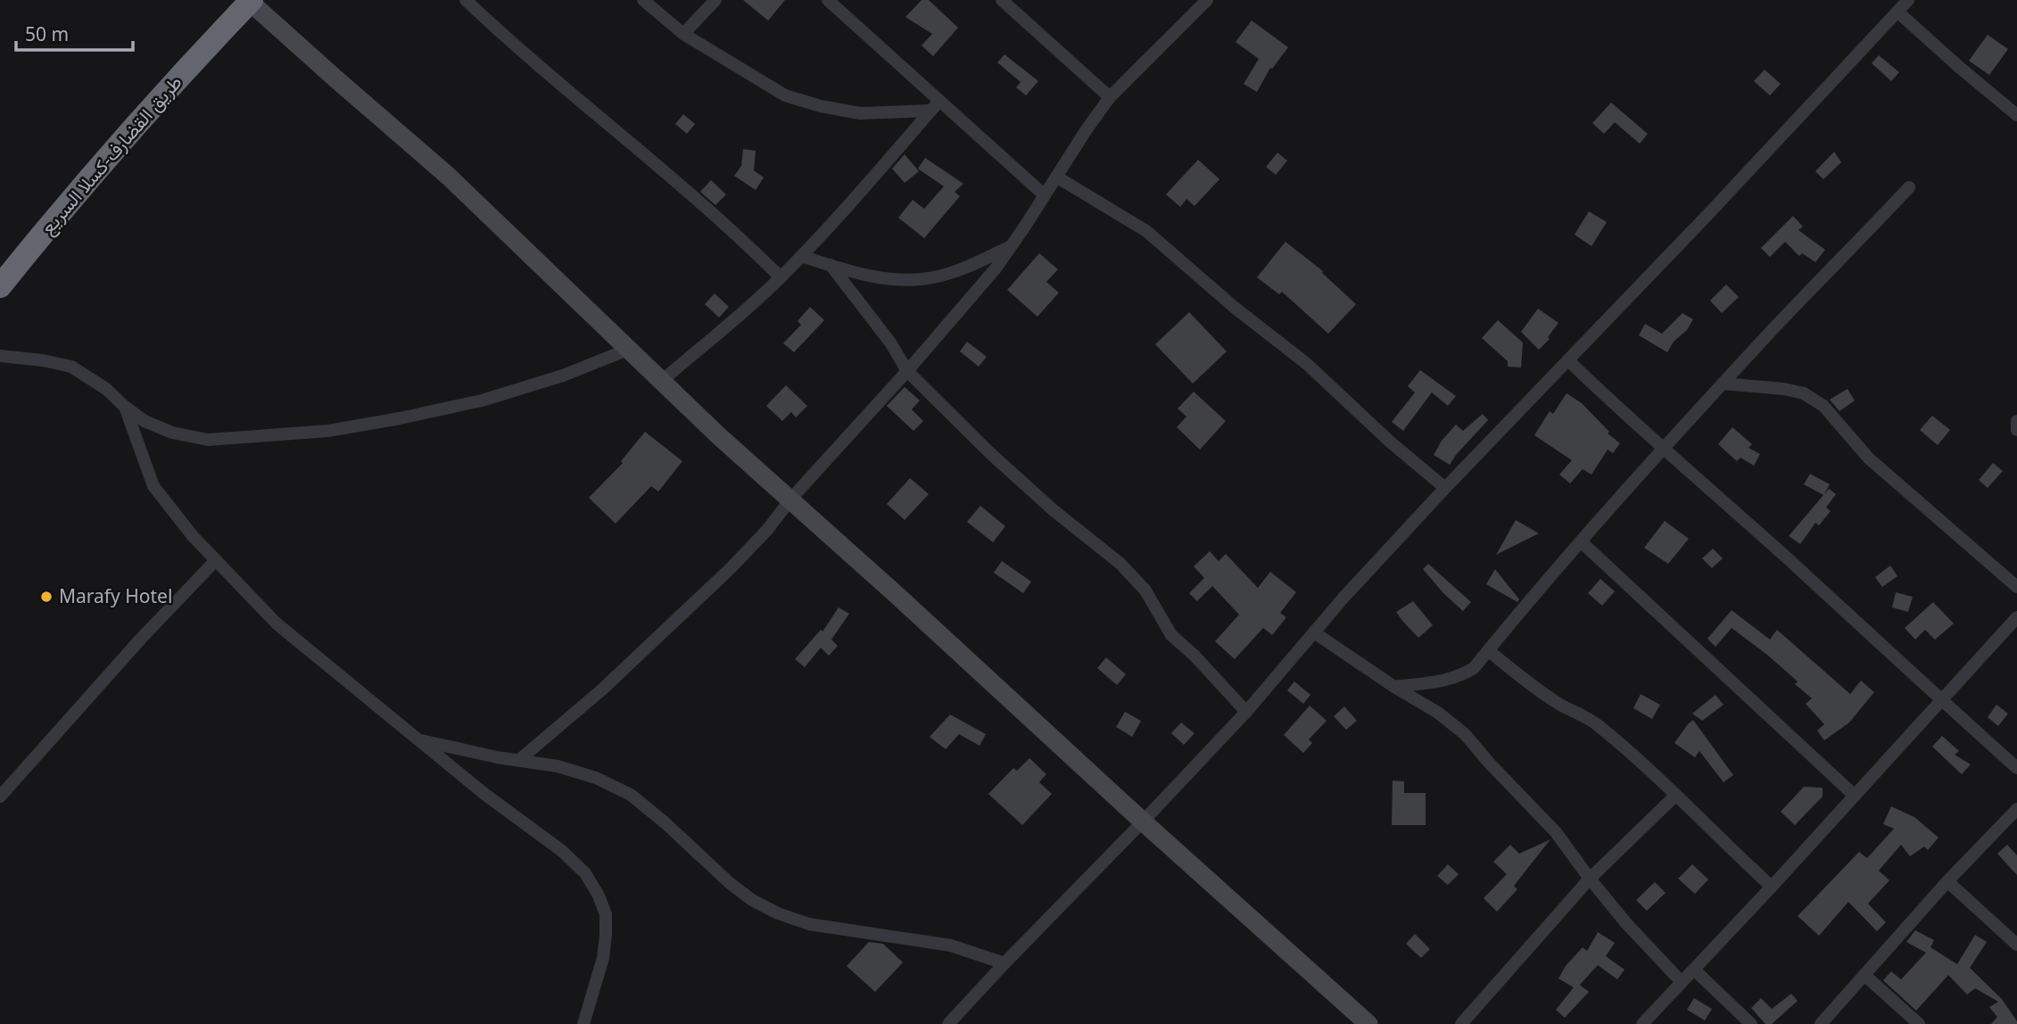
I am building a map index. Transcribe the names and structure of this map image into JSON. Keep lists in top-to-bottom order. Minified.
{"streets":{"highway":["طريق القضارف-كسلا السريع"]},"places":["Marafy Hotel"],"scale_bar":"50 m"}
